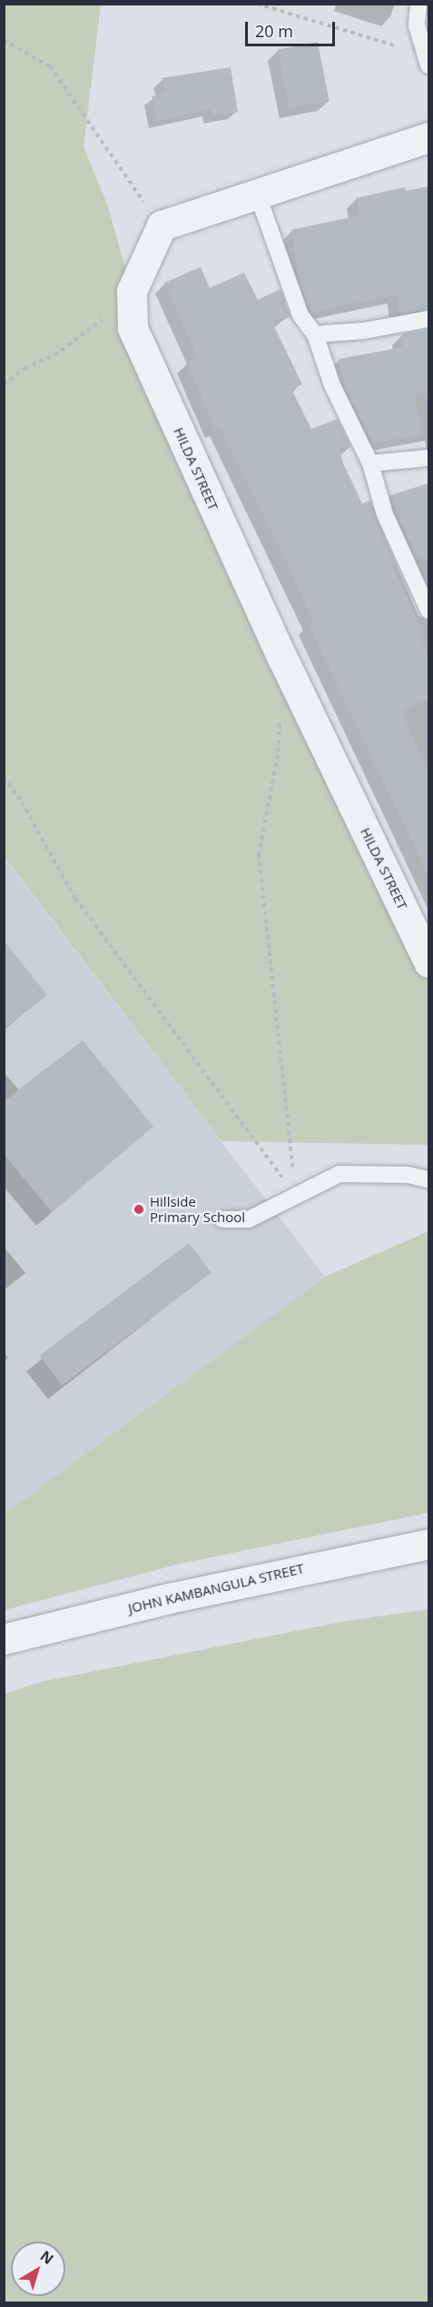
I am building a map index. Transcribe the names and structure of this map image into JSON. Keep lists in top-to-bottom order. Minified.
{"streets":{"street":["HILDA STREET","JOHN KAMBANGULA STREET"]},"places":["Hillside Primary School"],"scale_bar":"20 m","north":"top right"}
